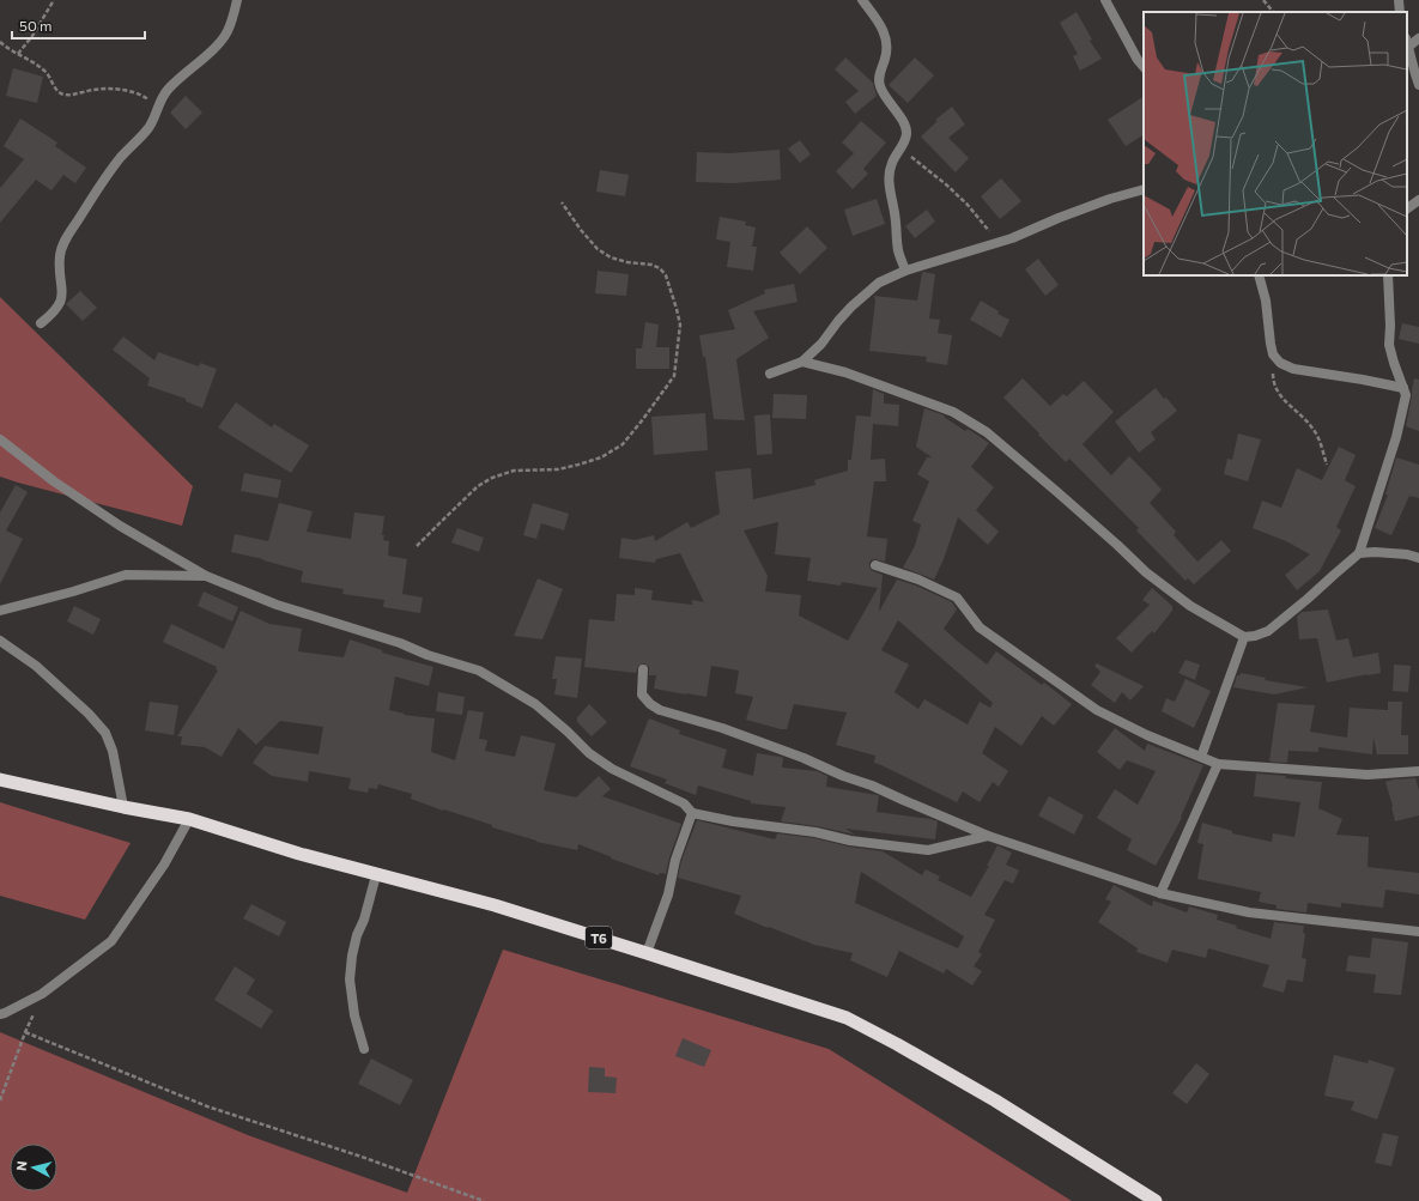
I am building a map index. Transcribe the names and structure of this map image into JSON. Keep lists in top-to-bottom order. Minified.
{"streets":{"highway":["T6"]},"scale_bar":"50 m","north":"left"}
